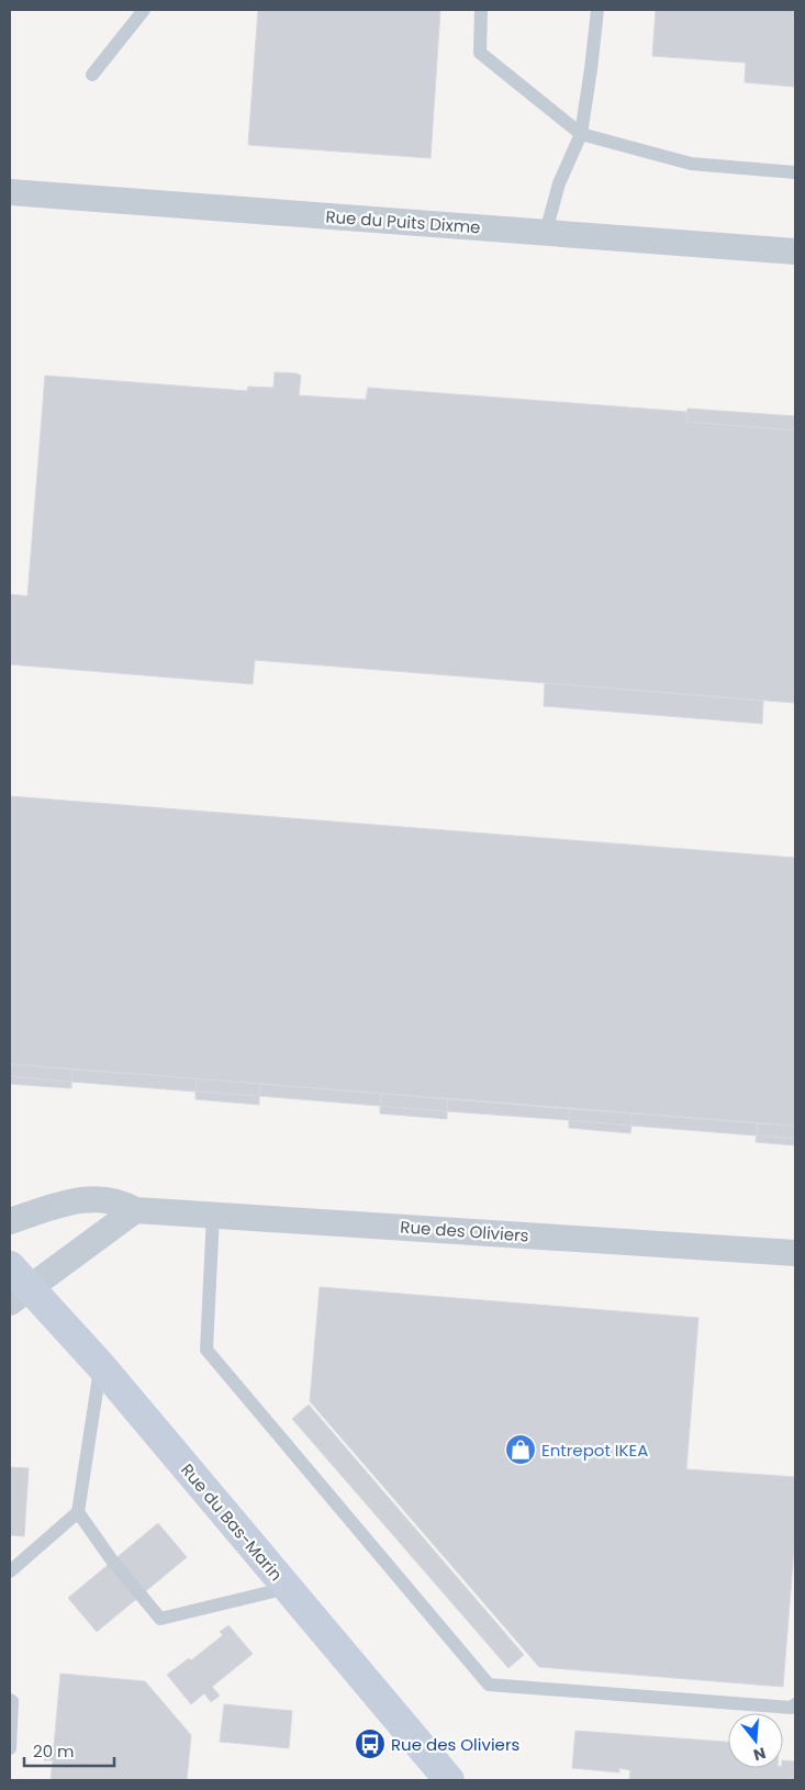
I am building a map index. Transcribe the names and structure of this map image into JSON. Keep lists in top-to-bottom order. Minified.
{"streets":{"main road":["Rue du Bas-Marin"],"street":["Rue du Puits Dixme","Rue des Oliviers"]},"places":{"shop":["Entrepot IKEA"],"bus stop":["Rue des Oliviers"]},"scale_bar":"20 m","north":"bottom"}
